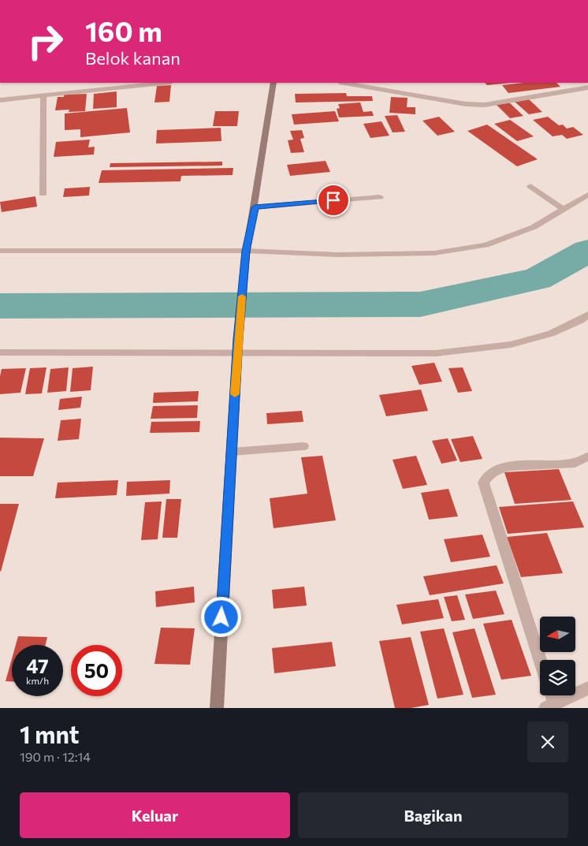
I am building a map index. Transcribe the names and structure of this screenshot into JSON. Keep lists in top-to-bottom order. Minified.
{"north":"left","page":{"turn":["160 m","Belok kanan"],"speed":"47 km/h","limit":"50","heading":["1 mnt","190 m · 12:14"],"buttons":["Keluar","Bagikan"]}}
